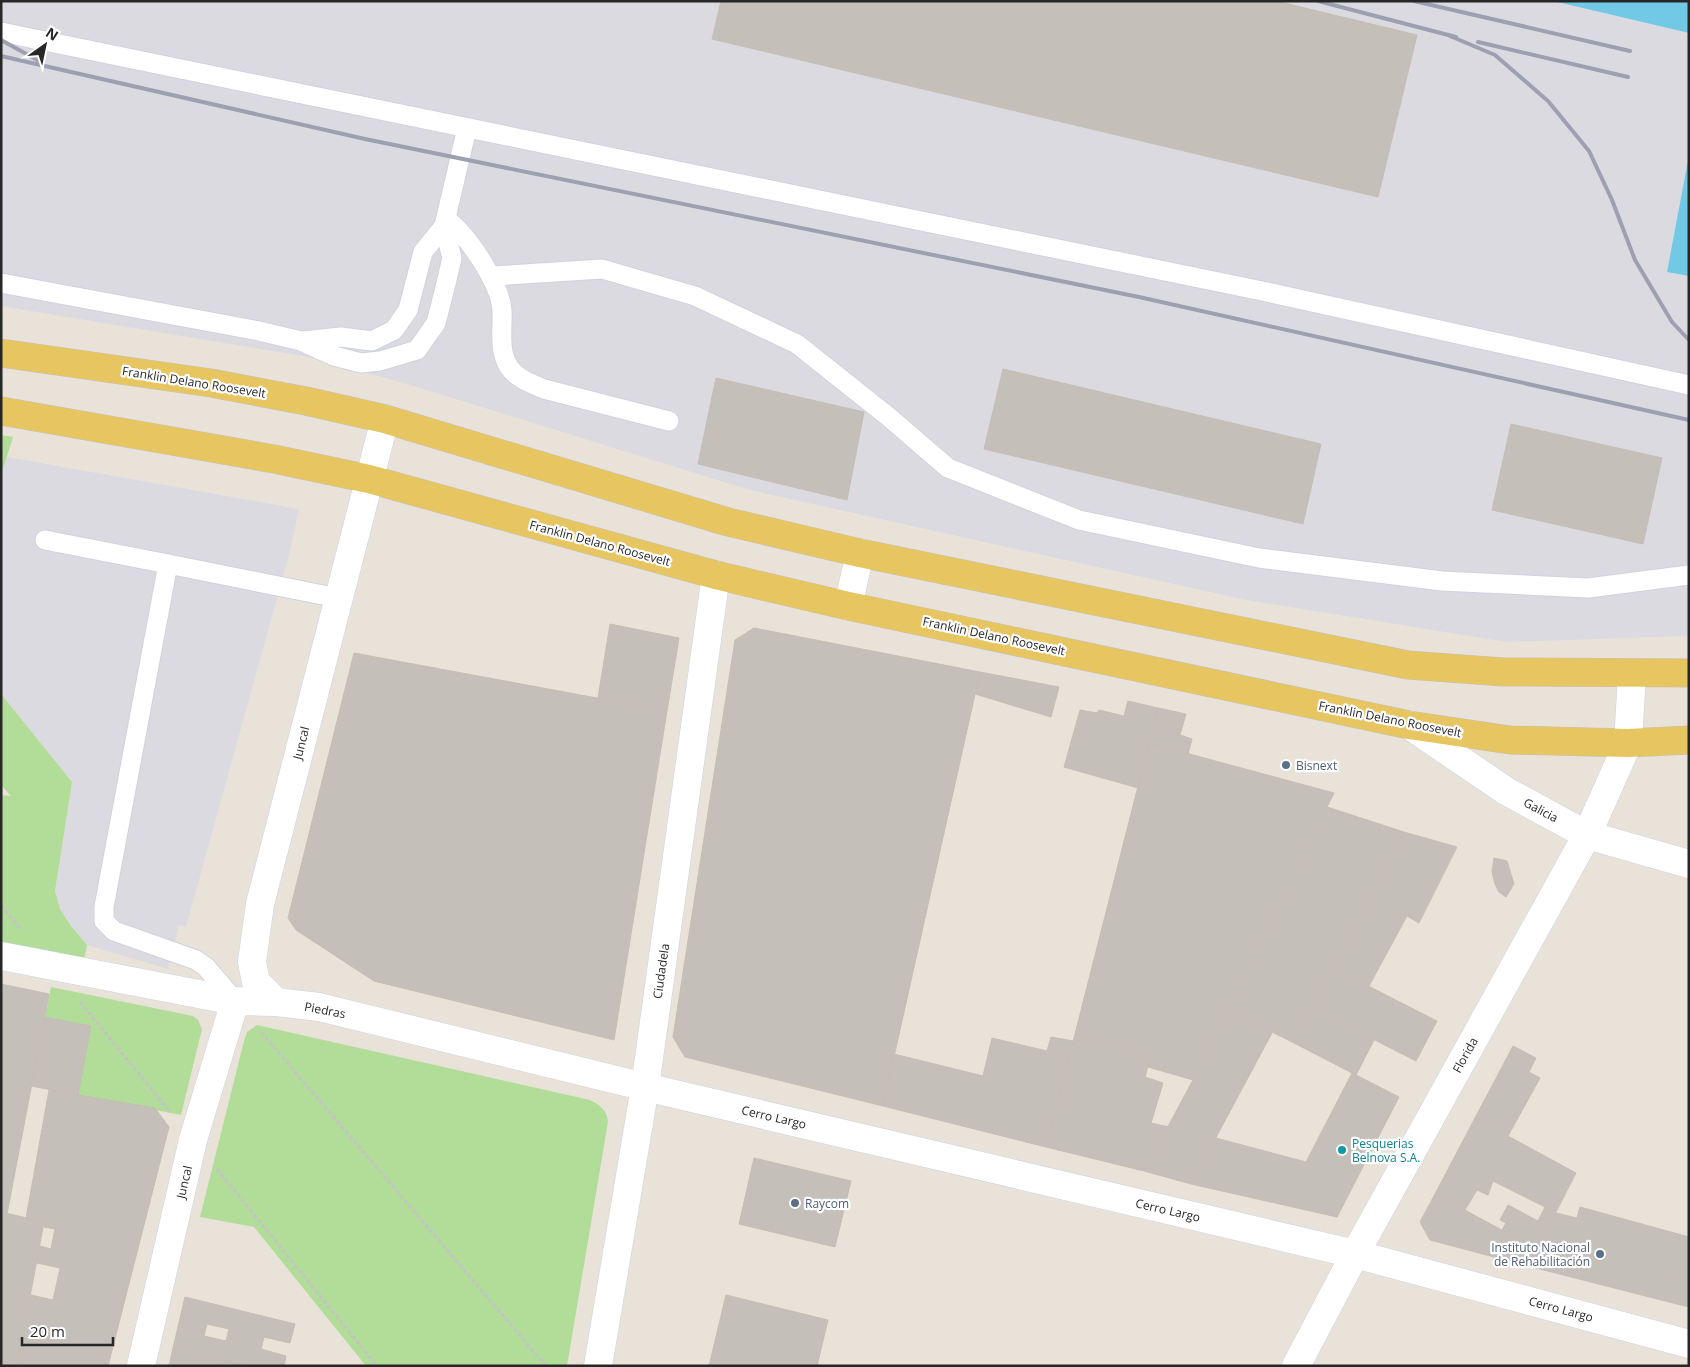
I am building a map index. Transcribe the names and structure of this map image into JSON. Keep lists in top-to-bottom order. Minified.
{"streets":{"main road":["Franklin Delano Roosevelt"],"street":["Juncal","Galicia","Ciudadela","Piedras","Florida","Cerro Largo"]},"crossings":[["Franklin Delano Roosevelt","Juncal"],["Franklin Delano Roosevelt","Galicia"],["Franklin Delano Roosevelt","Ciudadela"],["Franklin Delano Roosevelt","Florida"],["Juncal","Piedras"],["Galicia","Florida"],["Ciudadela","Piedras"],["Ciudadela","Cerro Largo"],["Piedras","Cerro Largo"],["Florida","Cerro Largo"]],"places":["Bisnext","Pesquerias Belnova S.A.","Raycom","Instituto Nacional de Rehabilitación"],"scale_bar":"20 m","north":"top right"}
